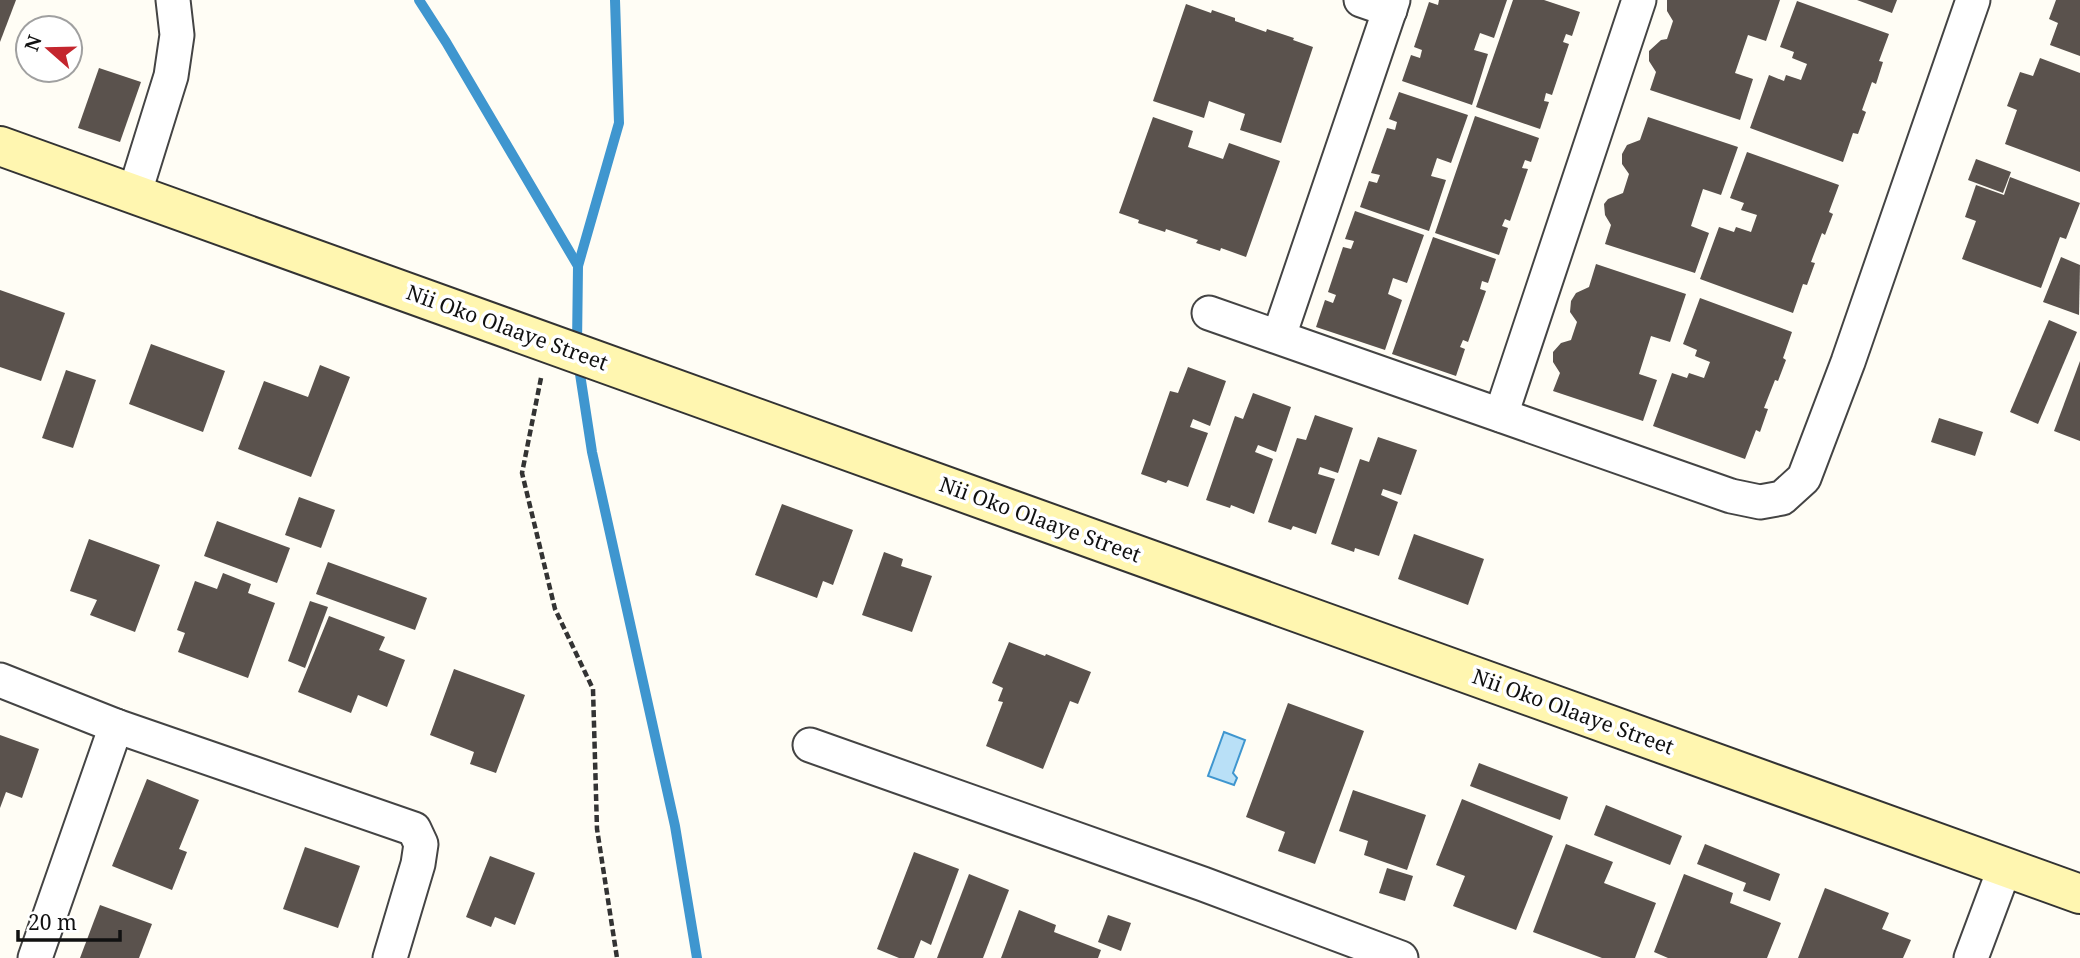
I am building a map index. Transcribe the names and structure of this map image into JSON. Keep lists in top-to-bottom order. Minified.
{"streets":{"street":["Nii Oko Olaaye Street"]},"scale_bar":"20 m","north":"left"}
